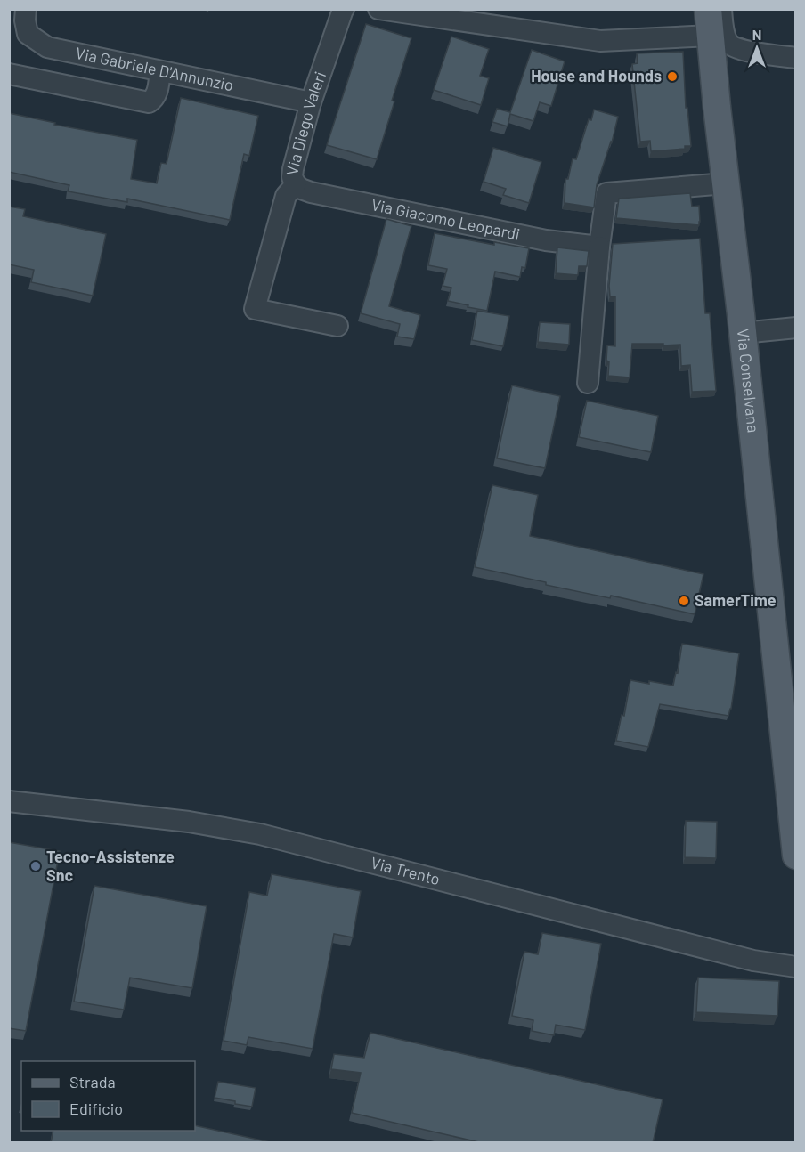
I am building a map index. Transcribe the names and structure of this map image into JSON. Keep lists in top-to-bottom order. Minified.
{"streets":{"main road":["Via Conselvana"],"street":["Via Gabriele D'Annunzio","Via Diego Valeri","Via Giacomo Leopardi","Via Trento"]},"crossings":[["Via Gabriele D'Annunzio","Via Diego Valeri"],["Via Diego Valeri","Via Giacomo Leopardi"]],"places":["House and Hounds","SamerTime","Tecno-Assistenze Snc"],"legend":["Strada","Edificio"],"north":"top"}
